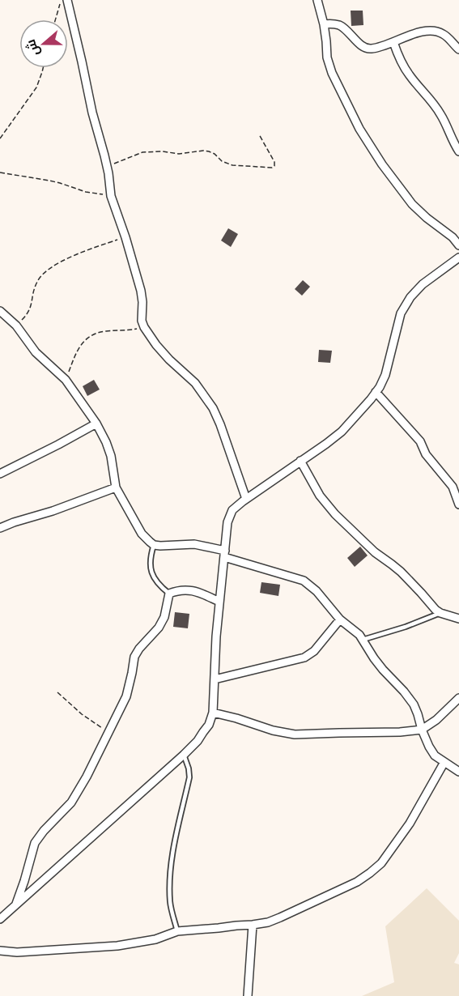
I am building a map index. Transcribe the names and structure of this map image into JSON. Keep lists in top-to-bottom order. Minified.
{"north":"left"}
